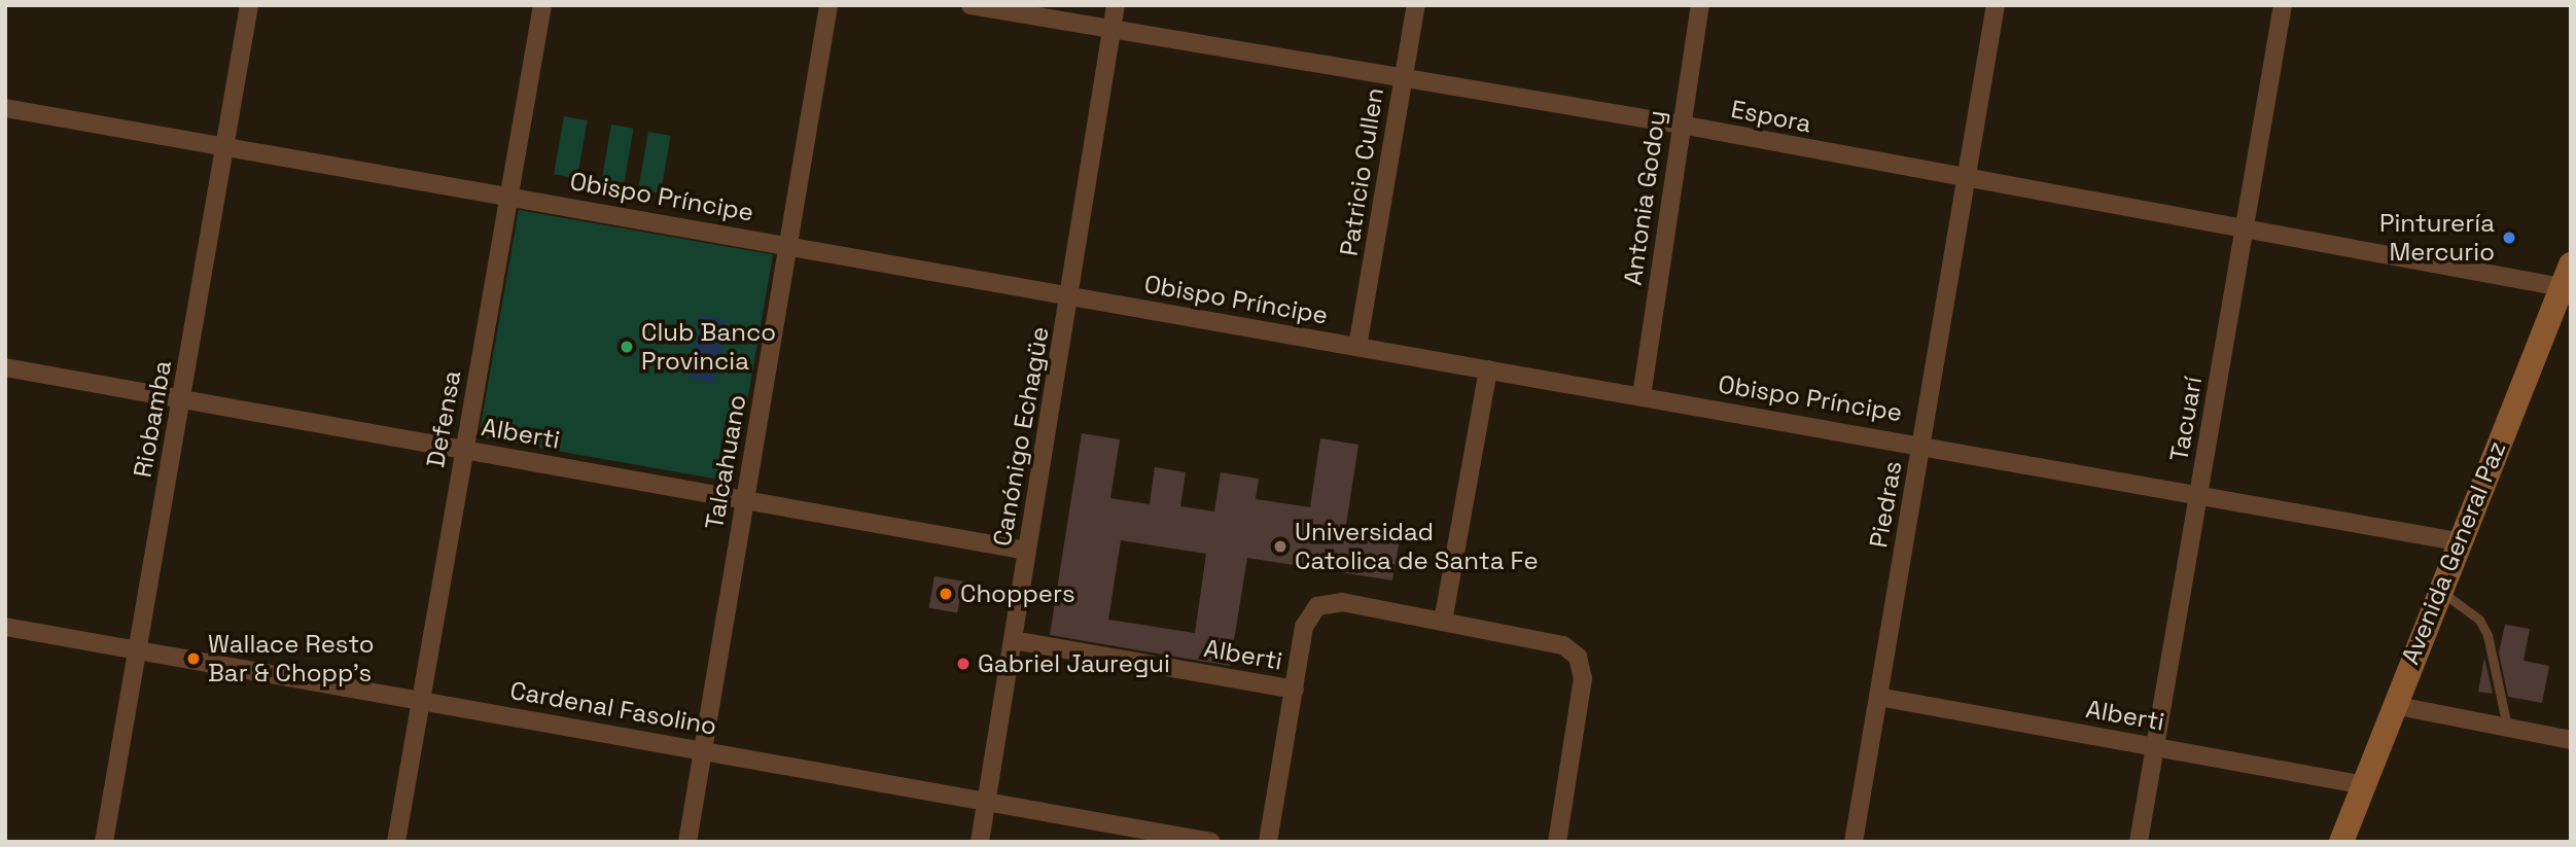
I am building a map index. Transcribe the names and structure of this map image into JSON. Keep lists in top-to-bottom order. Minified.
{"streets":{"main road":["Avenida General Paz"],"street":["Espora","Patricio Cullen","Obispo Príncipe","Antonia Godoy","Riobamba","Defensa","Tacuarí","Alberti","Canónigo Echagüe","Talcahuano","Piedras","Cardenal Fasolino"]},"crossings":[["Espora","Patricio Cullen"],["Espora","Antonia Godoy"],["Espora","Tacuarí"],["Espora","Canónigo Echagüe"],["Espora","Piedras"],["Espora","Avenida General Paz"],["Patricio Cullen","Obispo Príncipe"],["Obispo Príncipe","Antonia Godoy"],["Obispo Príncipe","Riobamba"],["Obispo Príncipe","Defensa"],["Obispo Príncipe","Tacuarí"],["Obispo Príncipe","Canónigo Echagüe"],["Obispo Príncipe","Talcahuano"],["Obispo Príncipe","Piedras"],["Obispo Príncipe","Avenida General Paz"],["Riobamba","Alberti"],["Riobamba","Cardenal Fasolino"],["Defensa","Alberti"],["Defensa","Cardenal Fasolino"],["Tacuarí","Alberti"],["Alberti","Canónigo Echagüe"],["Alberti","Talcahuano"],["Alberti","Piedras"],["Alberti","Avenida General Paz"],["Canónigo Echagüe","Cardenal Fasolino"],["Talcahuano","Cardenal Fasolino"]],"places":["Pinturería Mercurio","Club Banco Provincia","Universidad Catolica de Santa Fe","Choppers","Wallace Resto Bar & Chopp's","Gabriel Jauregui"]}
